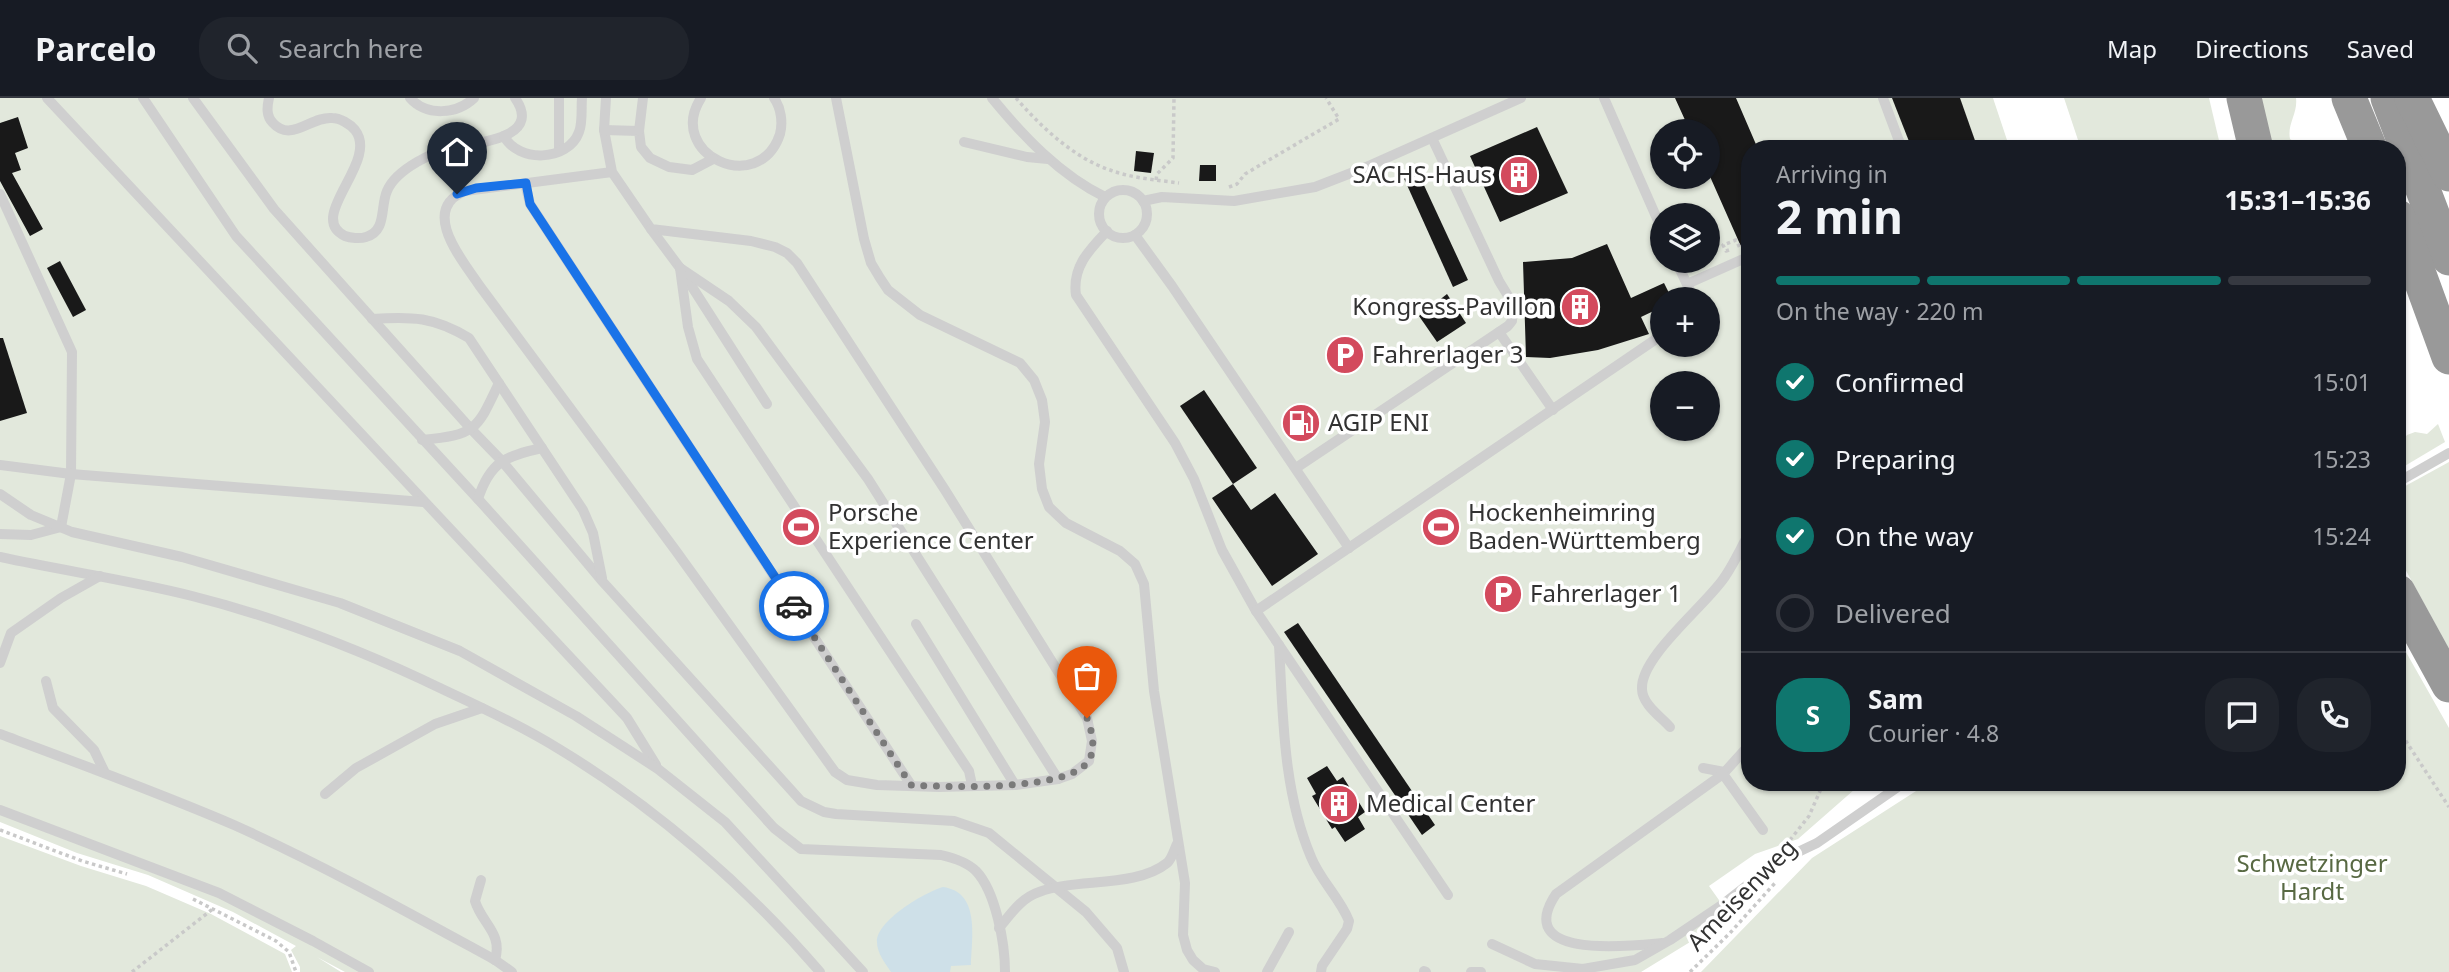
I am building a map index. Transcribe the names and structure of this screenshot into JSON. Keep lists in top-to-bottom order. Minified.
{"streets":{"path":["Ameisenweg"]},"parks":["Schwetzinger Hardt"],"places":{"building":["SACHS-Haus","Kongress-Pavillon","Medical Center"],"parking":["Fahrerlager 3","Fahrerlager 1"],"fuel station":["AGIP ENI"],"sports":["Porsche Experience Center","Hockenheimring Baden-Württemberg"]},"page":{"header":"Parcelo","search":"Search here","nav":["Map","Directions","Saved"],"map_buttons":["+","−"],"heading":["2 min","Arriving in","15:31–15:36"],"panel":["Sam","Courier · 4.8"],"bar":"On the way · 220 m","list":[["Confirmed","15:01"],["Preparing","15:23"],["On the way","15:24"],"Delivered"],"round":"S"}}
